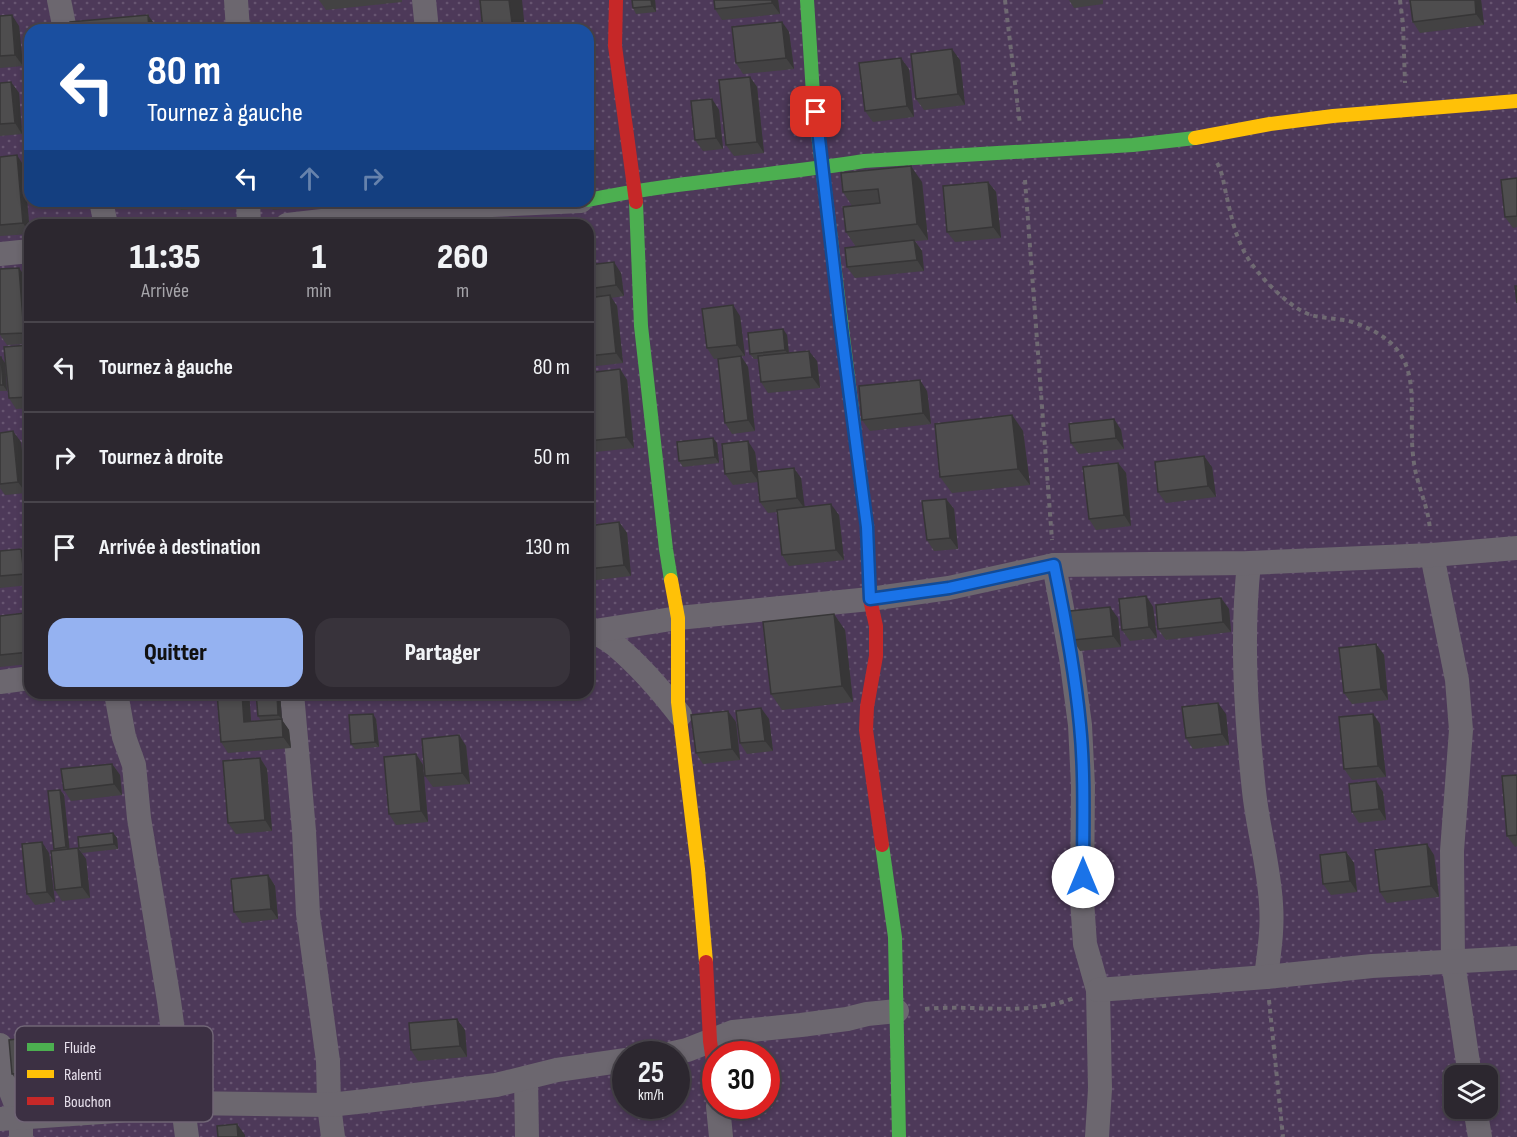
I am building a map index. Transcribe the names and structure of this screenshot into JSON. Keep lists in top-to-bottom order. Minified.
{"legend":["Fluide","Ralenti","Bouchon"],"page":{"turn":["80 m","Tournez à gauche"],"eta":["11:35","Arrivée","1","min","260","m"],"list":[{"name":"Tournez à gauche","value":"80 m"},{"name":"Tournez à droite","value":"50 m"},{"name":"Arrivée à destination","value":"130 m"}],"buttons":["Quitter","Partager"],"speed":"25 km/h","limit":"30"}}
